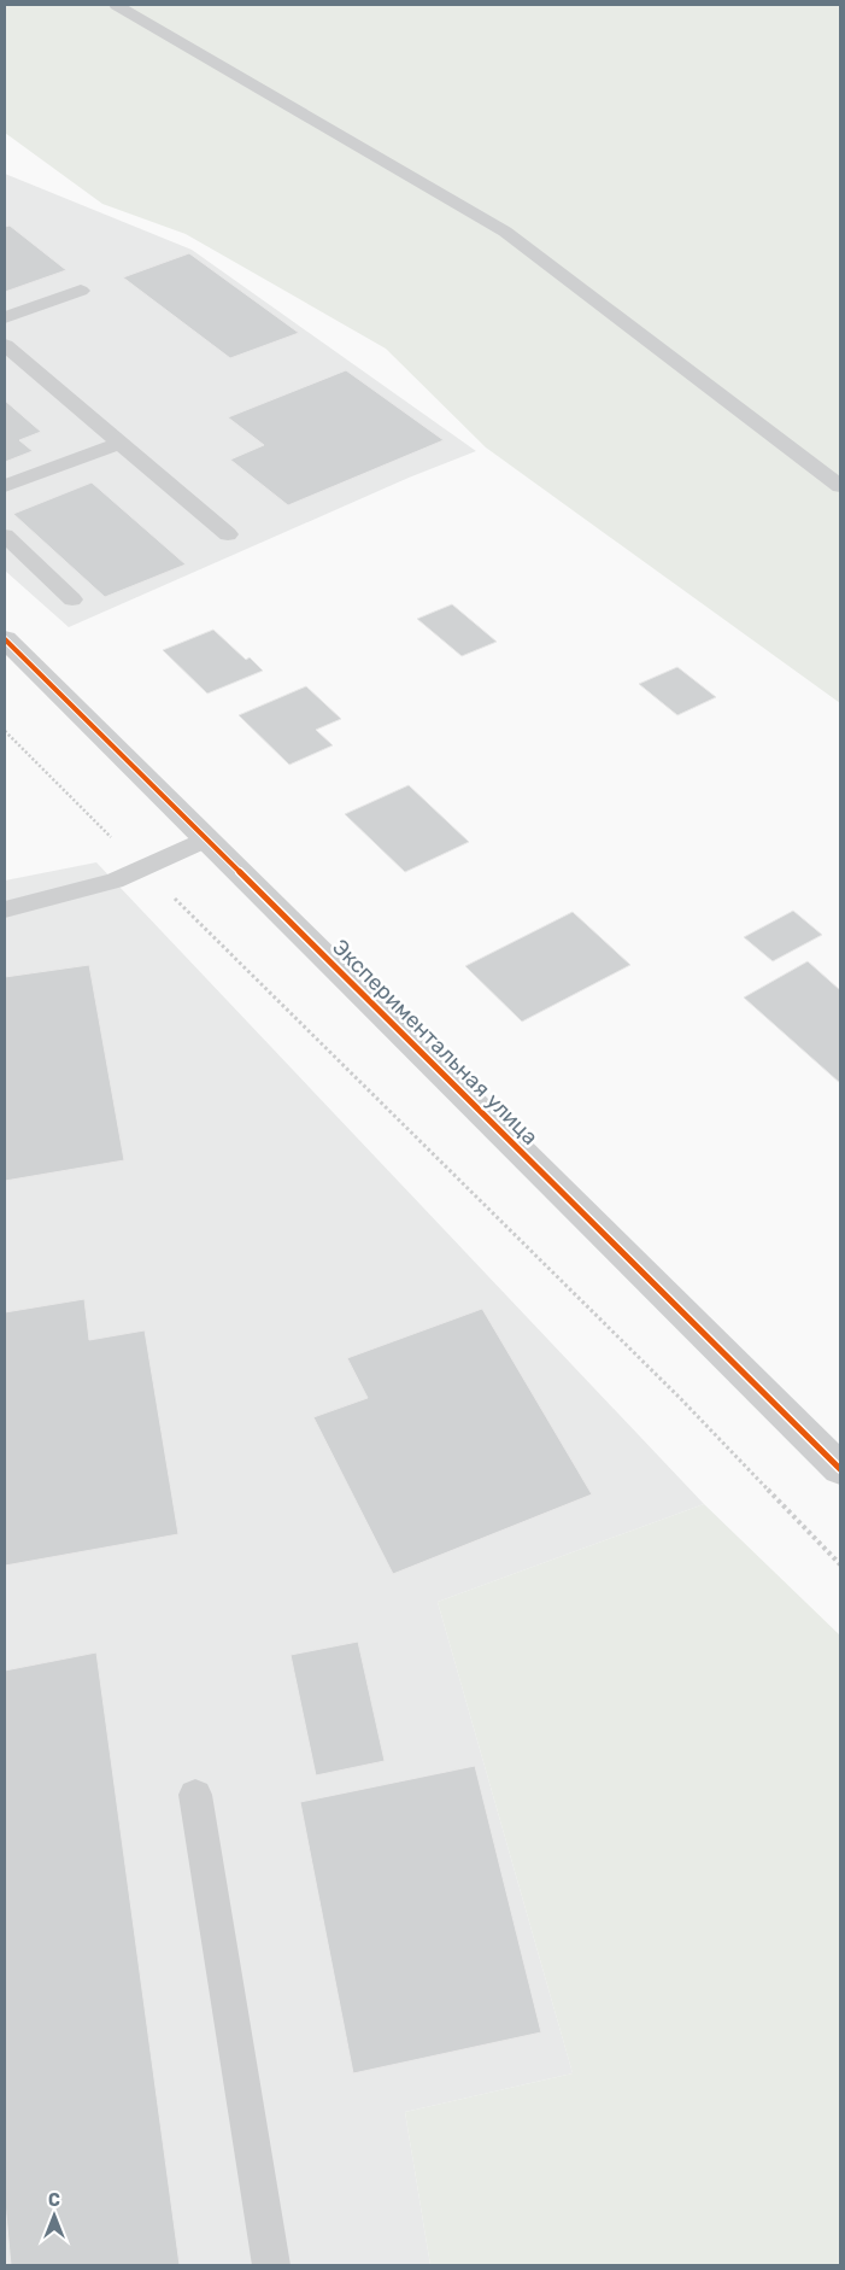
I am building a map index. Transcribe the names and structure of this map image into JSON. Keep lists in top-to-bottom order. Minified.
{"streets":{"street":["Экспериментальная улица"]},"north":"top"}
